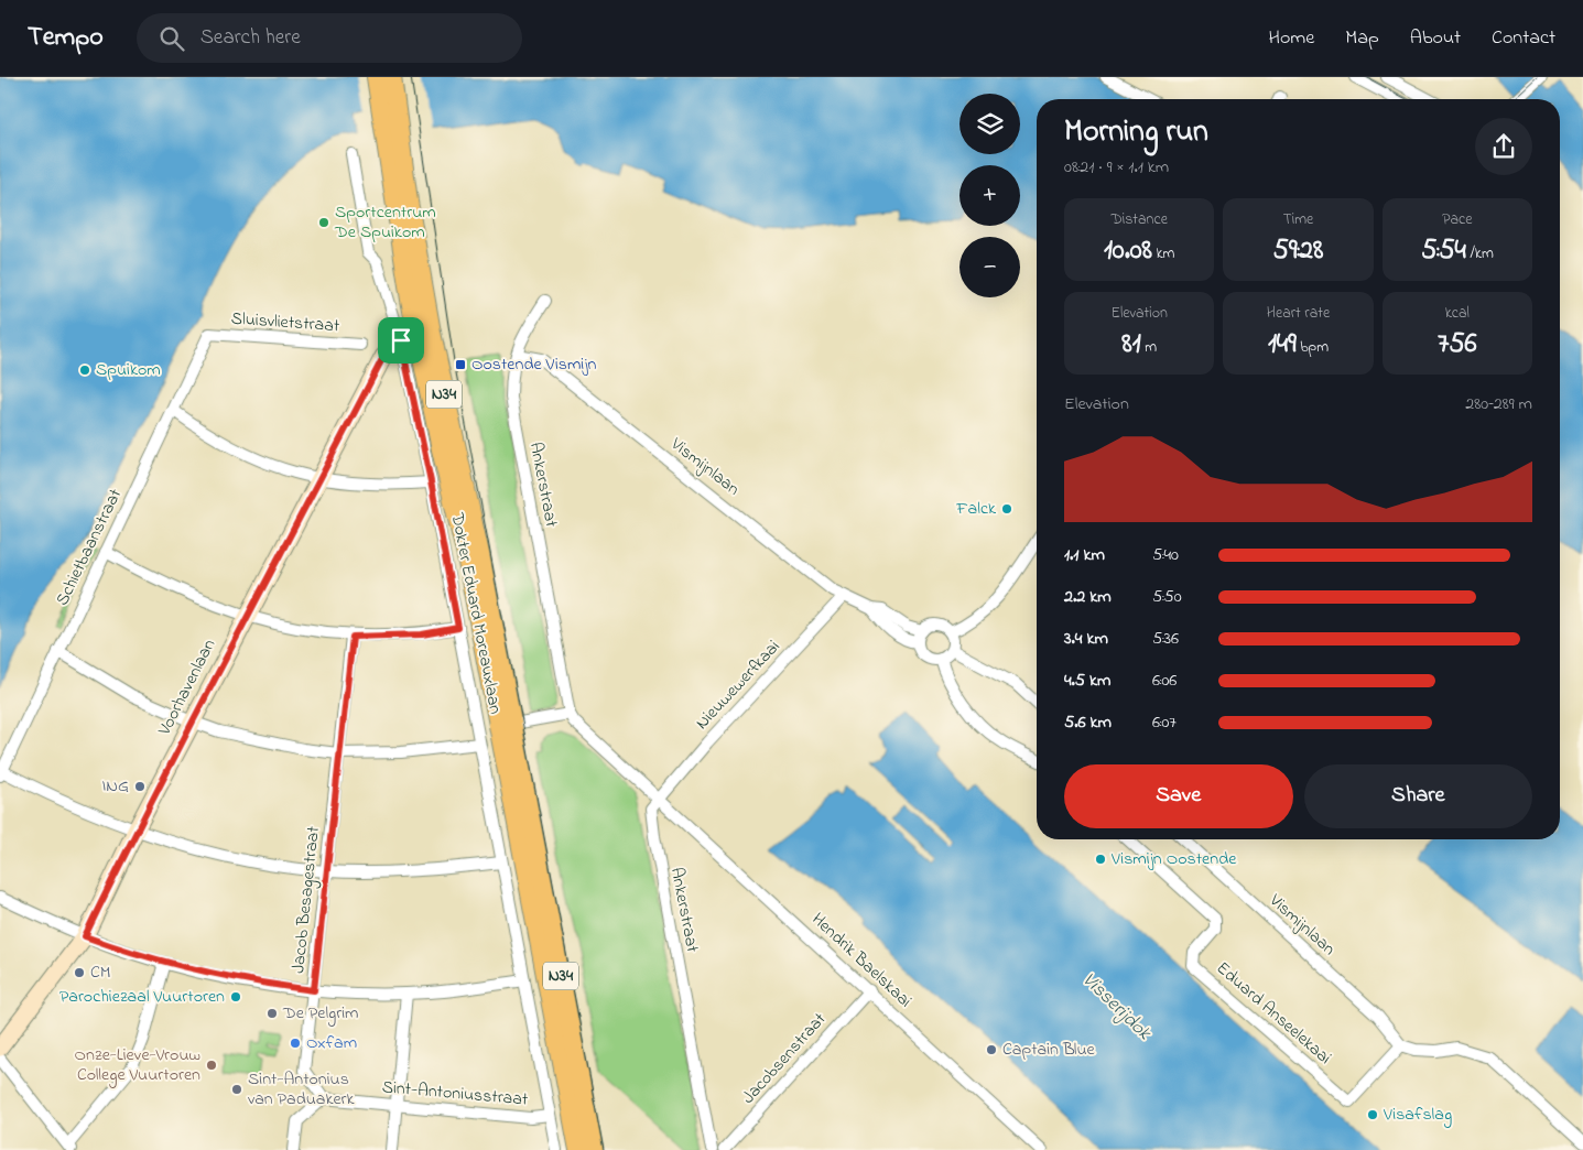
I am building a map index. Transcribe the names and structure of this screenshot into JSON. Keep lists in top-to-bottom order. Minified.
{"streets":{"main road":["N34","Dokter Eduard Moreauxlaan"],"street":["Sluisvlietstraat","Vismijnlaan","Ankerstraat","Schietbaanstraat","Nieuwewerfkaai","Voorhavenlaan","Jacob Besagestraat","Hendrik Baelskaai","Eduard Anseelekaai","Jacobsenstraat","Sint-Antoniusstraat"]},"crossings":[["Sluisvlietstraat","Schietbaanstraat"],["Vismijnlaan","Ankerstraat"],["Vismijnlaan","Nieuwewerfkaai"],["Vismijnlaan","Eduard Anseelekaai"],["Ankerstraat","Nieuwewerfkaai"],["Ankerstraat","Hendrik Baelskaai"],["Dokter Eduard Moreauxlaan","Voorhavenlaan"],["Dokter Eduard Moreauxlaan","Sint-Antoniusstraat"],["Nieuwewerfkaai","Hendrik Baelskaai"],["Jacob Besagestraat","Sint-Antoniusstraat"],["Hendrik Baelskaai","Jacobsenstraat"]],"water":["Visserijdok"],"places":{"other":["Sportcentrum De Spuikom","Spuikom","Falck","ING","Vismijn Oostende","CM","Parochiezaal Vuurtoren","De Pelgrim","Oxfam","Captain Blue","Onze-Lieve-Vrouw College Vuurtoren","Sint-Antonius van Paduakerk","Visafslag"],"transit":["Oostende Vismijn"]},"page":{"header":"Tempo","search":"Search here","nav":["Home","Map","About","Contact"],"map_buttons":["+","−"],"heading":["Morning run","08:21 · 9 × 1.1 km"],"stats":[["Distance","10.08 km"],["Time","59:28"],["Pace","5:54 /km"],["Elevation","81 m"],["Heart rate","149 bpm"],["kcal","756"]],"chart":["Elevation","280–289 m"],"list":[{"name":"1.1 km","note":"5:40"},{"name":"2.2 km","note":"5:50"},{"name":"3.4 km","note":"5:36"},{"name":"4.5 km","note":"6:06"},{"name":"5.6 km","note":"6:07"}],"buttons":["Save","Share"]}}
